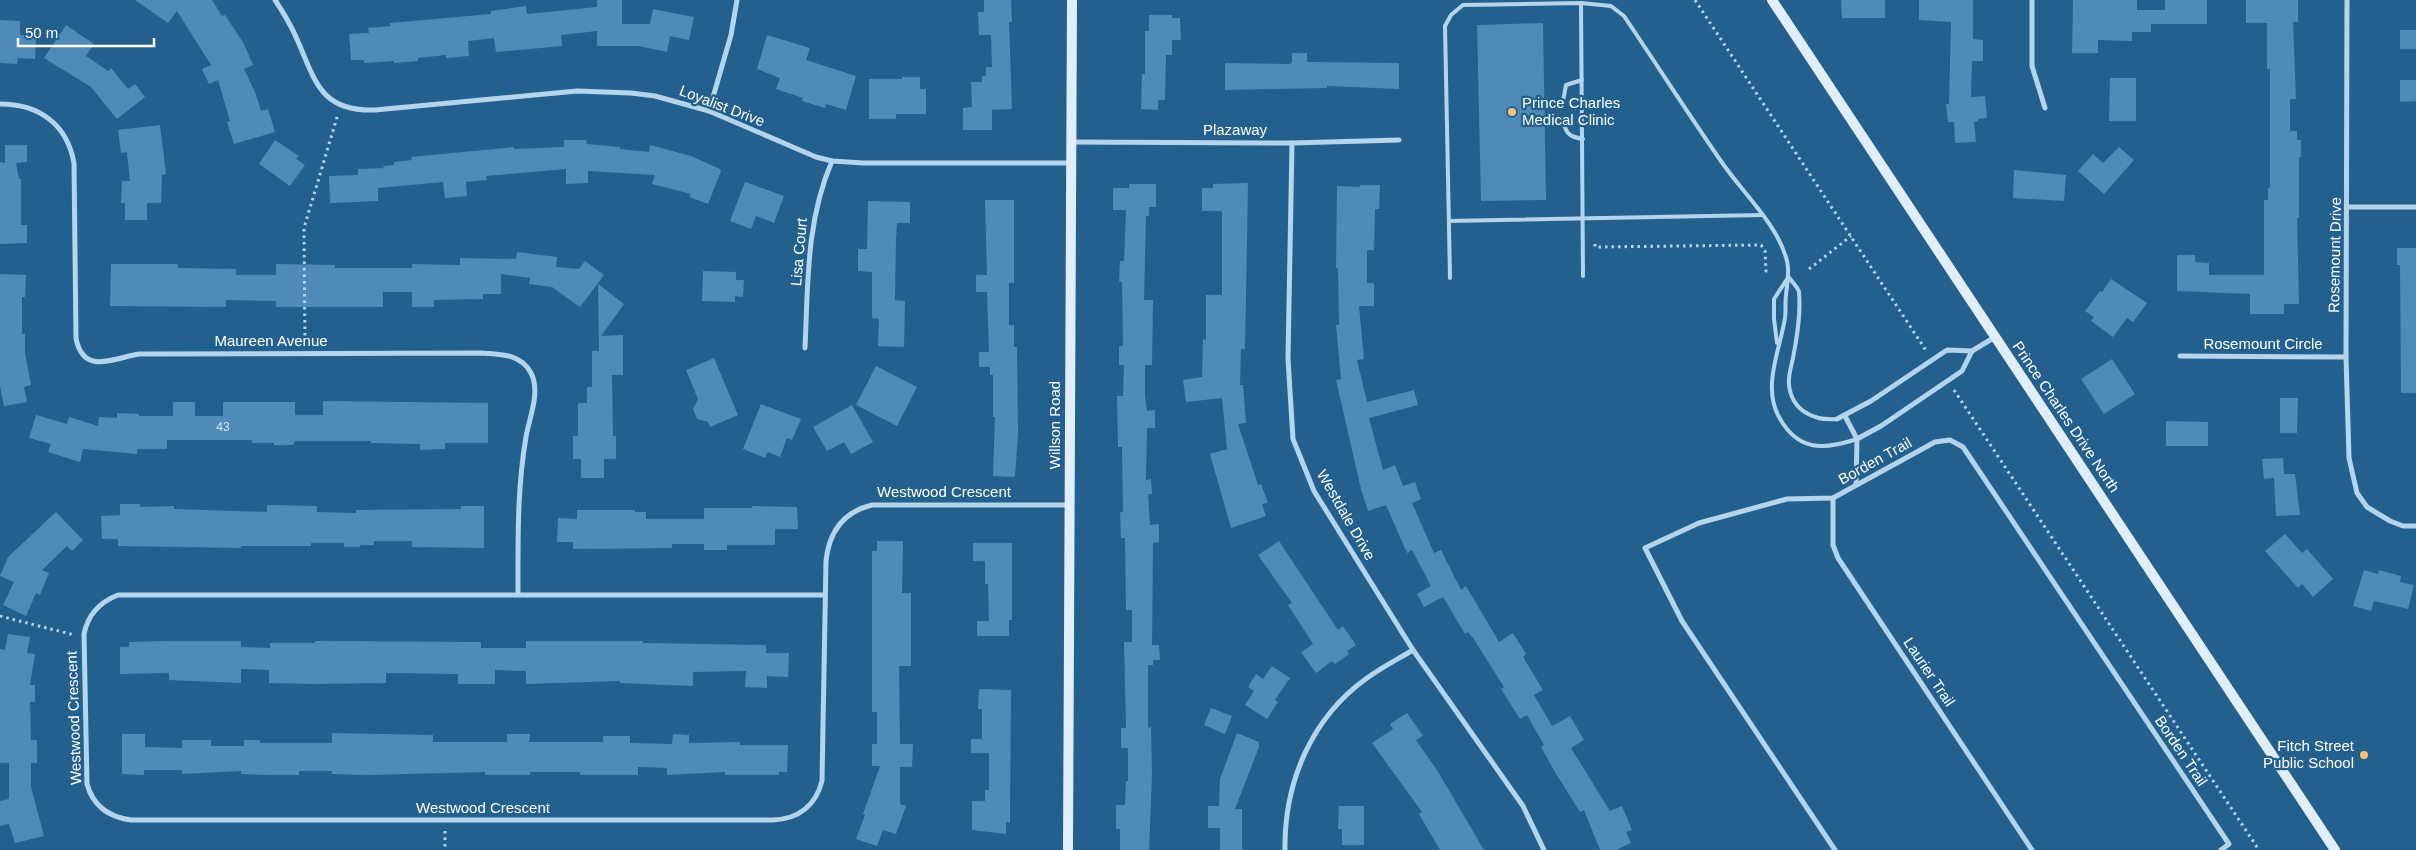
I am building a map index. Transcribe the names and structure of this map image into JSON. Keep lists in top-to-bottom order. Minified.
{"streets":{"main road":["Prince Charles Drive North","Willson Road"],"street":["Loyalist Drive","Plazaway","Lisa Court","Rosemount Drive","Maureen Avenue","Rosemount Circle","Borden Trail","Westwood Crescent","Westdale Drive","Laurier Trail"]},"crossings":[["Loyalist Drive","Lisa Court"],["Loyalist Drive","Willson Road"],["Plazaway","Willson Road"],["Plazaway","Westdale Drive"],["Rosemount Drive","Rosemount Circle"],["Maureen Avenue","Westwood Crescent"],["Willson Road","Westwood Crescent"],["Borden Trail","Laurier Trail"]],"places":["Prince Charles Medical Clinic","Fitch Street Public School"],"house_numbers":["43"],"scale_bar":"50 m"}
